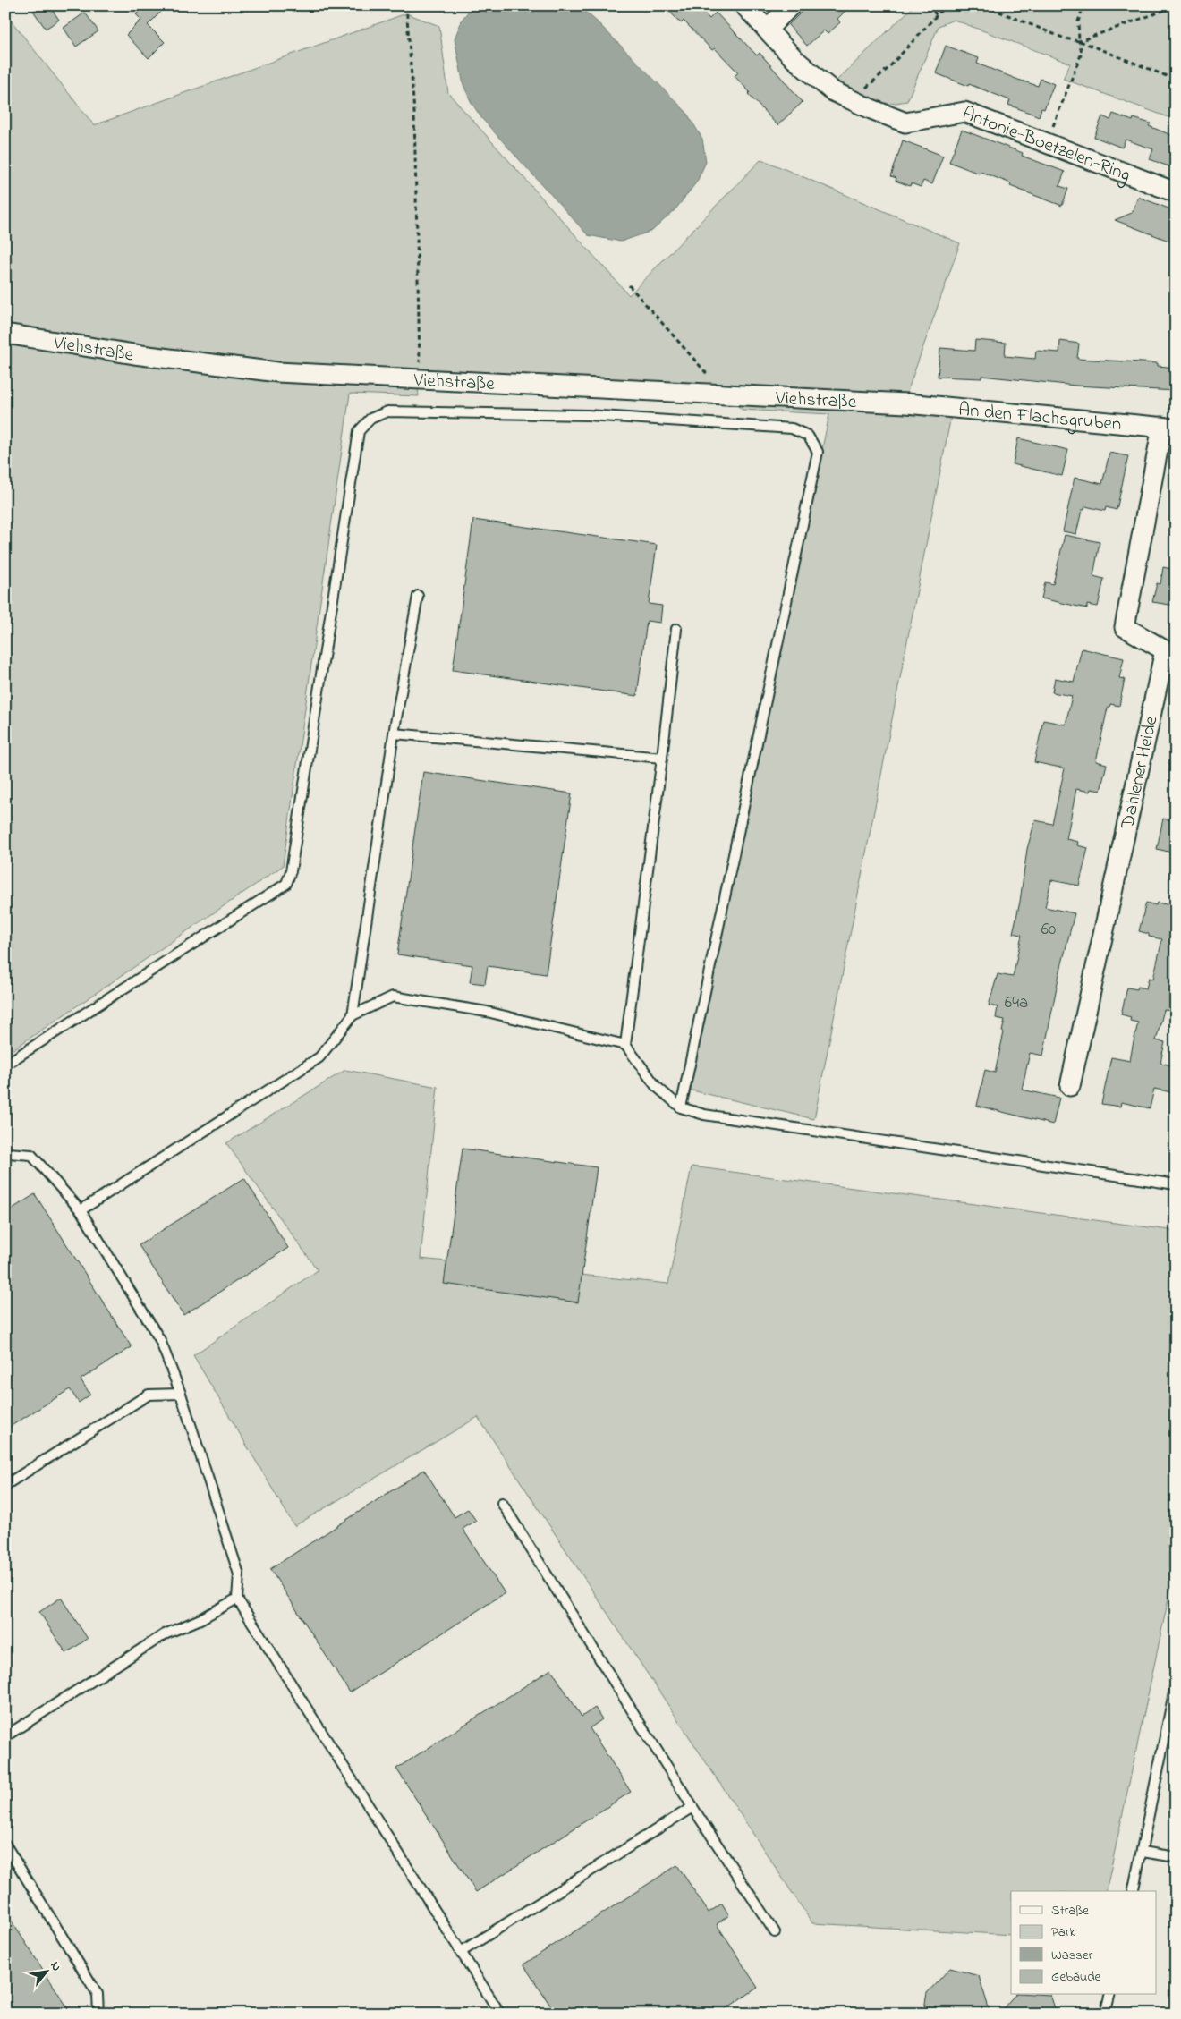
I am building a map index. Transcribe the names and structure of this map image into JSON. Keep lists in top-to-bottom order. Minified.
{"streets":{"street":["Antonie-Boetzelen-Ring","Viehstraße","An den Flachsgruben","Dahlener Heide"]},"crossings":[["Viehstraße","An den Flachsgruben"],["An den Flachsgruben","Dahlener Heide"]],"house_numbers":["60","64a"],"legend":["Straße","Park","Wasser","Gebäude"],"north":"top right"}
